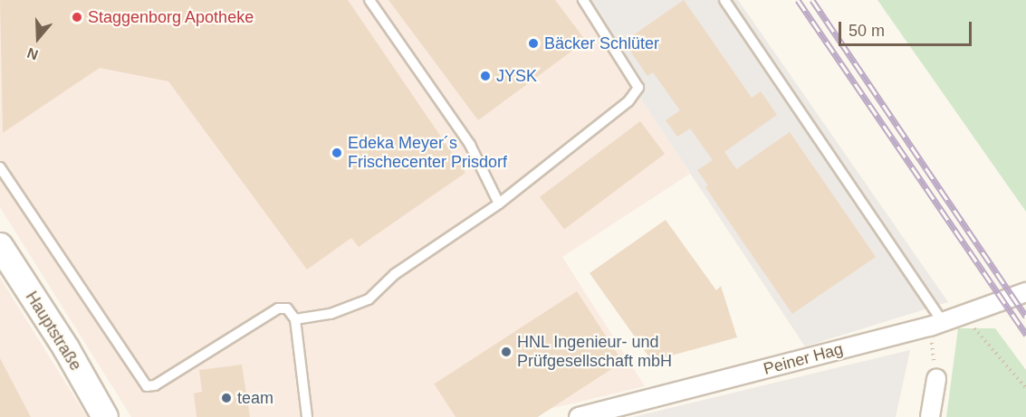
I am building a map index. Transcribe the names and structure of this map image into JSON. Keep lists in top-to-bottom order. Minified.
{"streets":{"main road":["Hauptstraße"],"street":["Peiner Hag"]},"places":["Staggenborg Apotheke","Bäcker Schlüter","JYSK","Edeka Meyer´s Frischecenter Prisdorf","HNL Ingenieur- und Prüfgesellschaft mbH","team"],"scale_bar":"50 m","north":"bottom"}
